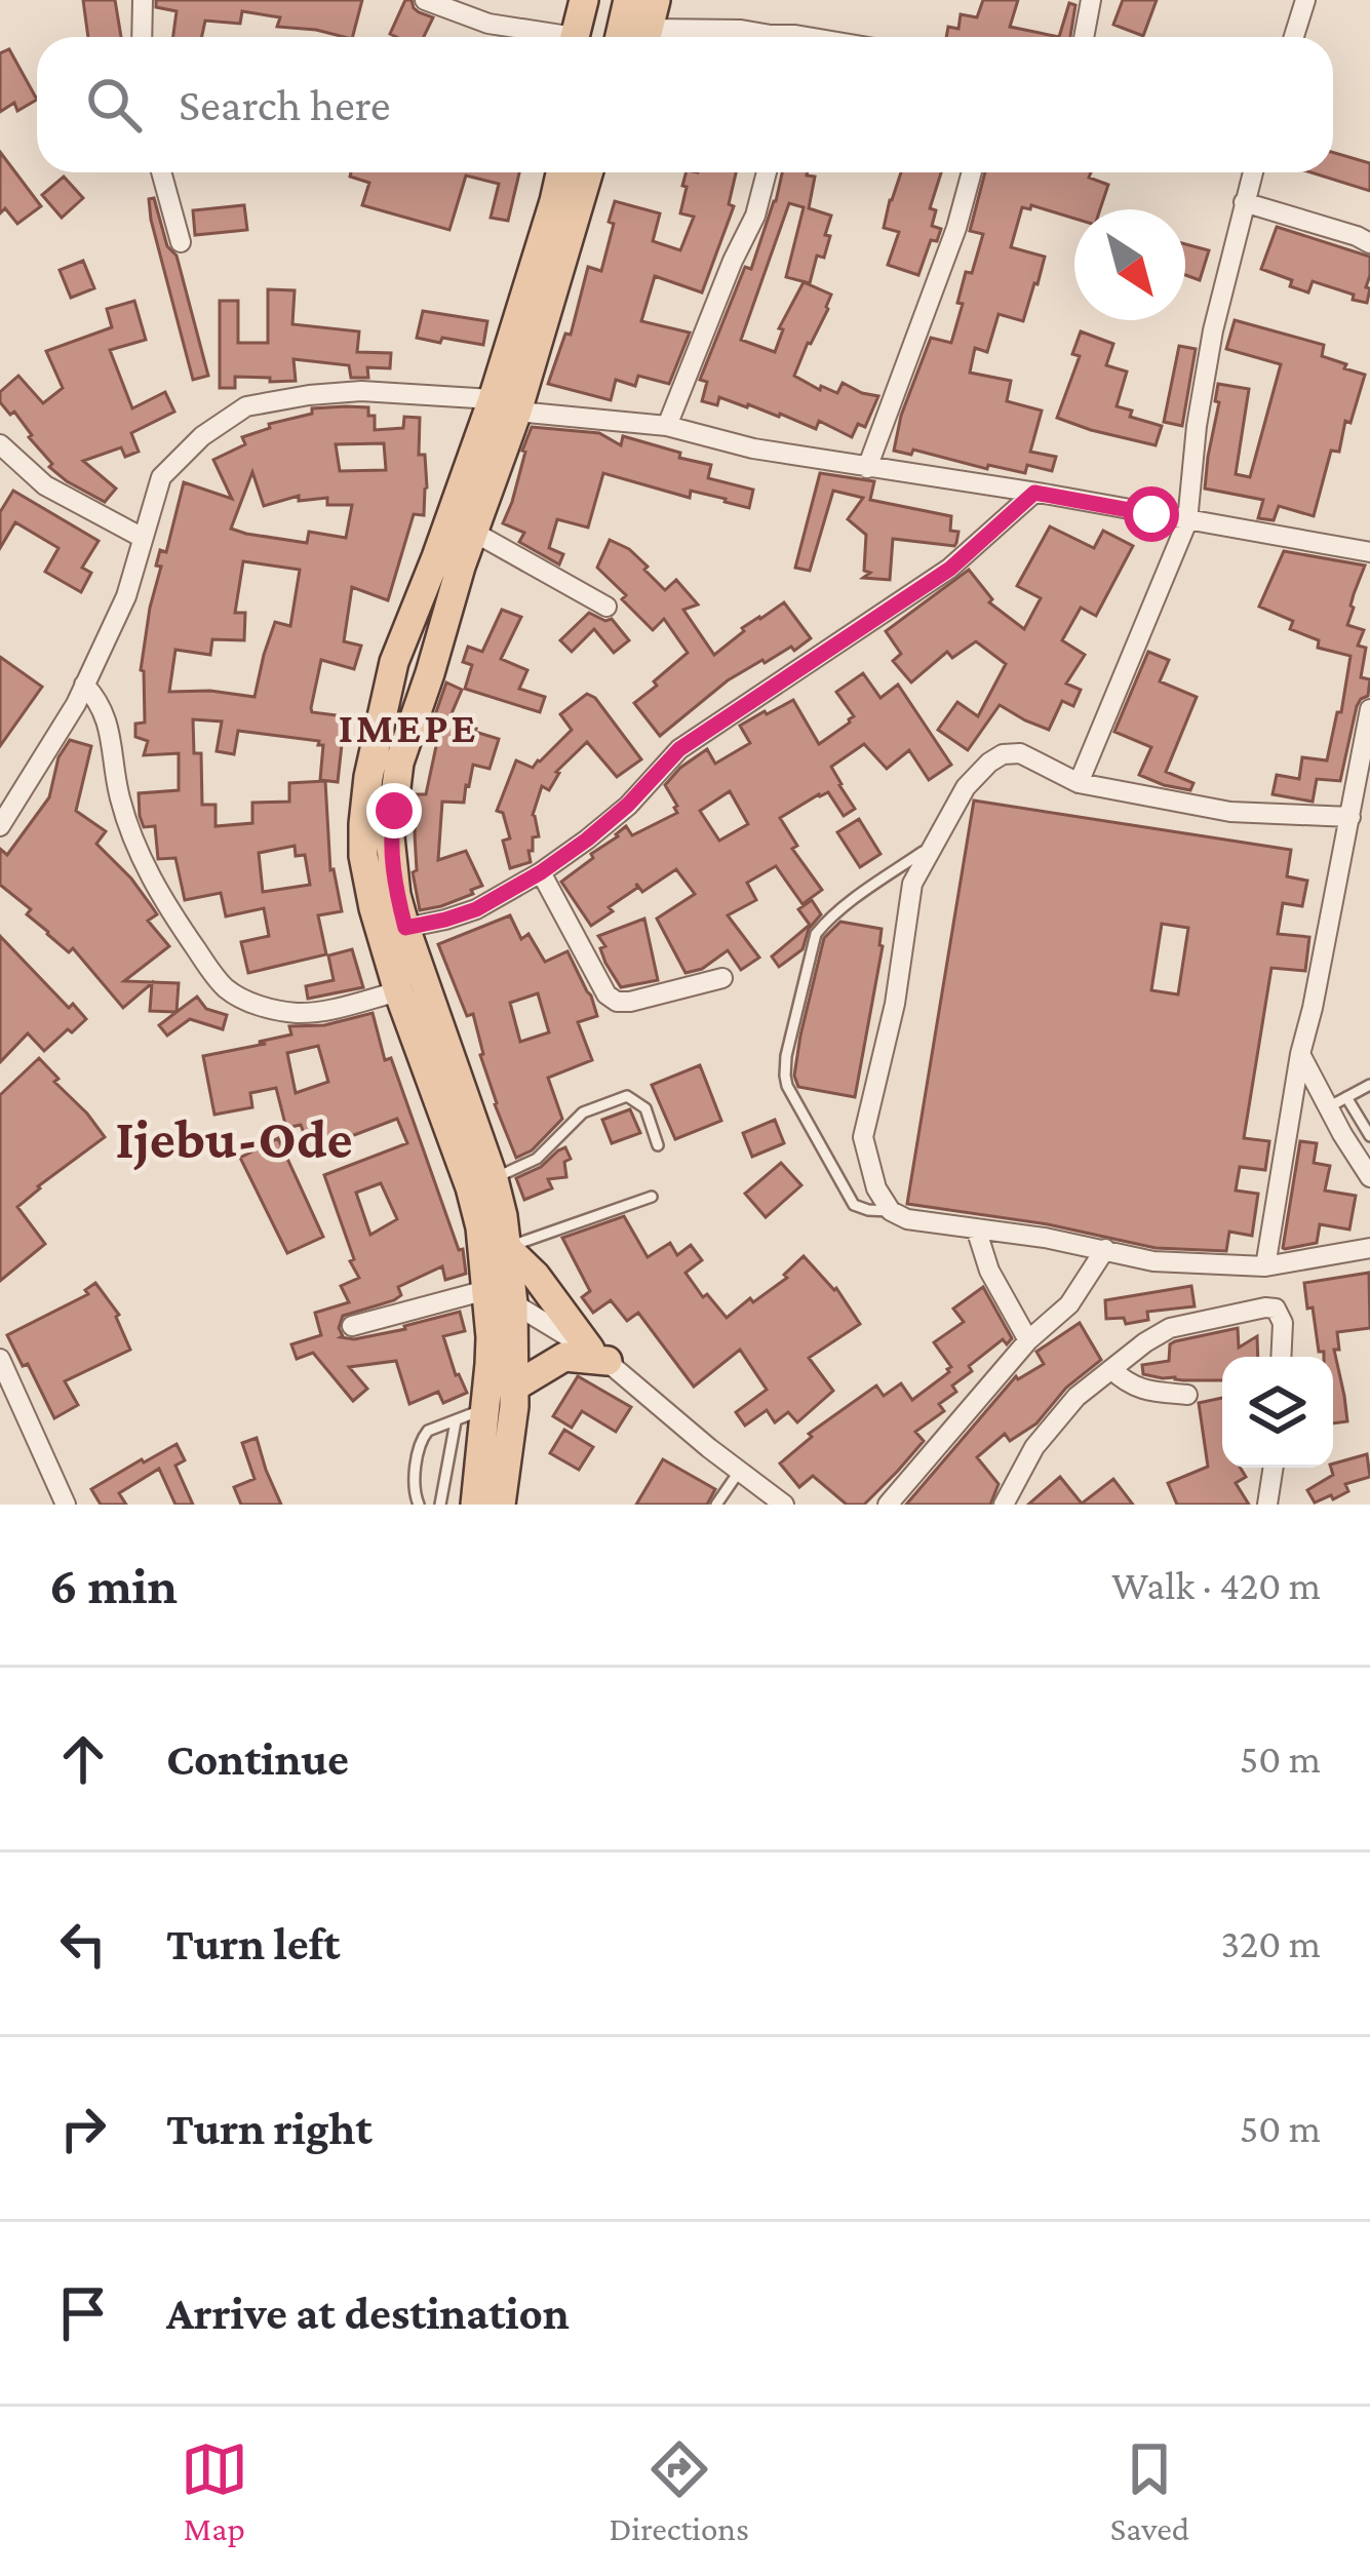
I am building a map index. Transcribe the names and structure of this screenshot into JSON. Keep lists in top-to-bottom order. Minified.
{"districts":["IMEPE","Ijebu-Ode"],"north":"bottom right","page":{"search":"Search here","heading":["6 min","Walk · 420 m"],"list":[["Continue","50 m"],["Turn left","320 m"],["Turn right","50 m"],"Arrive at destination"],"nav":["Map","Directions","Saved"]}}
